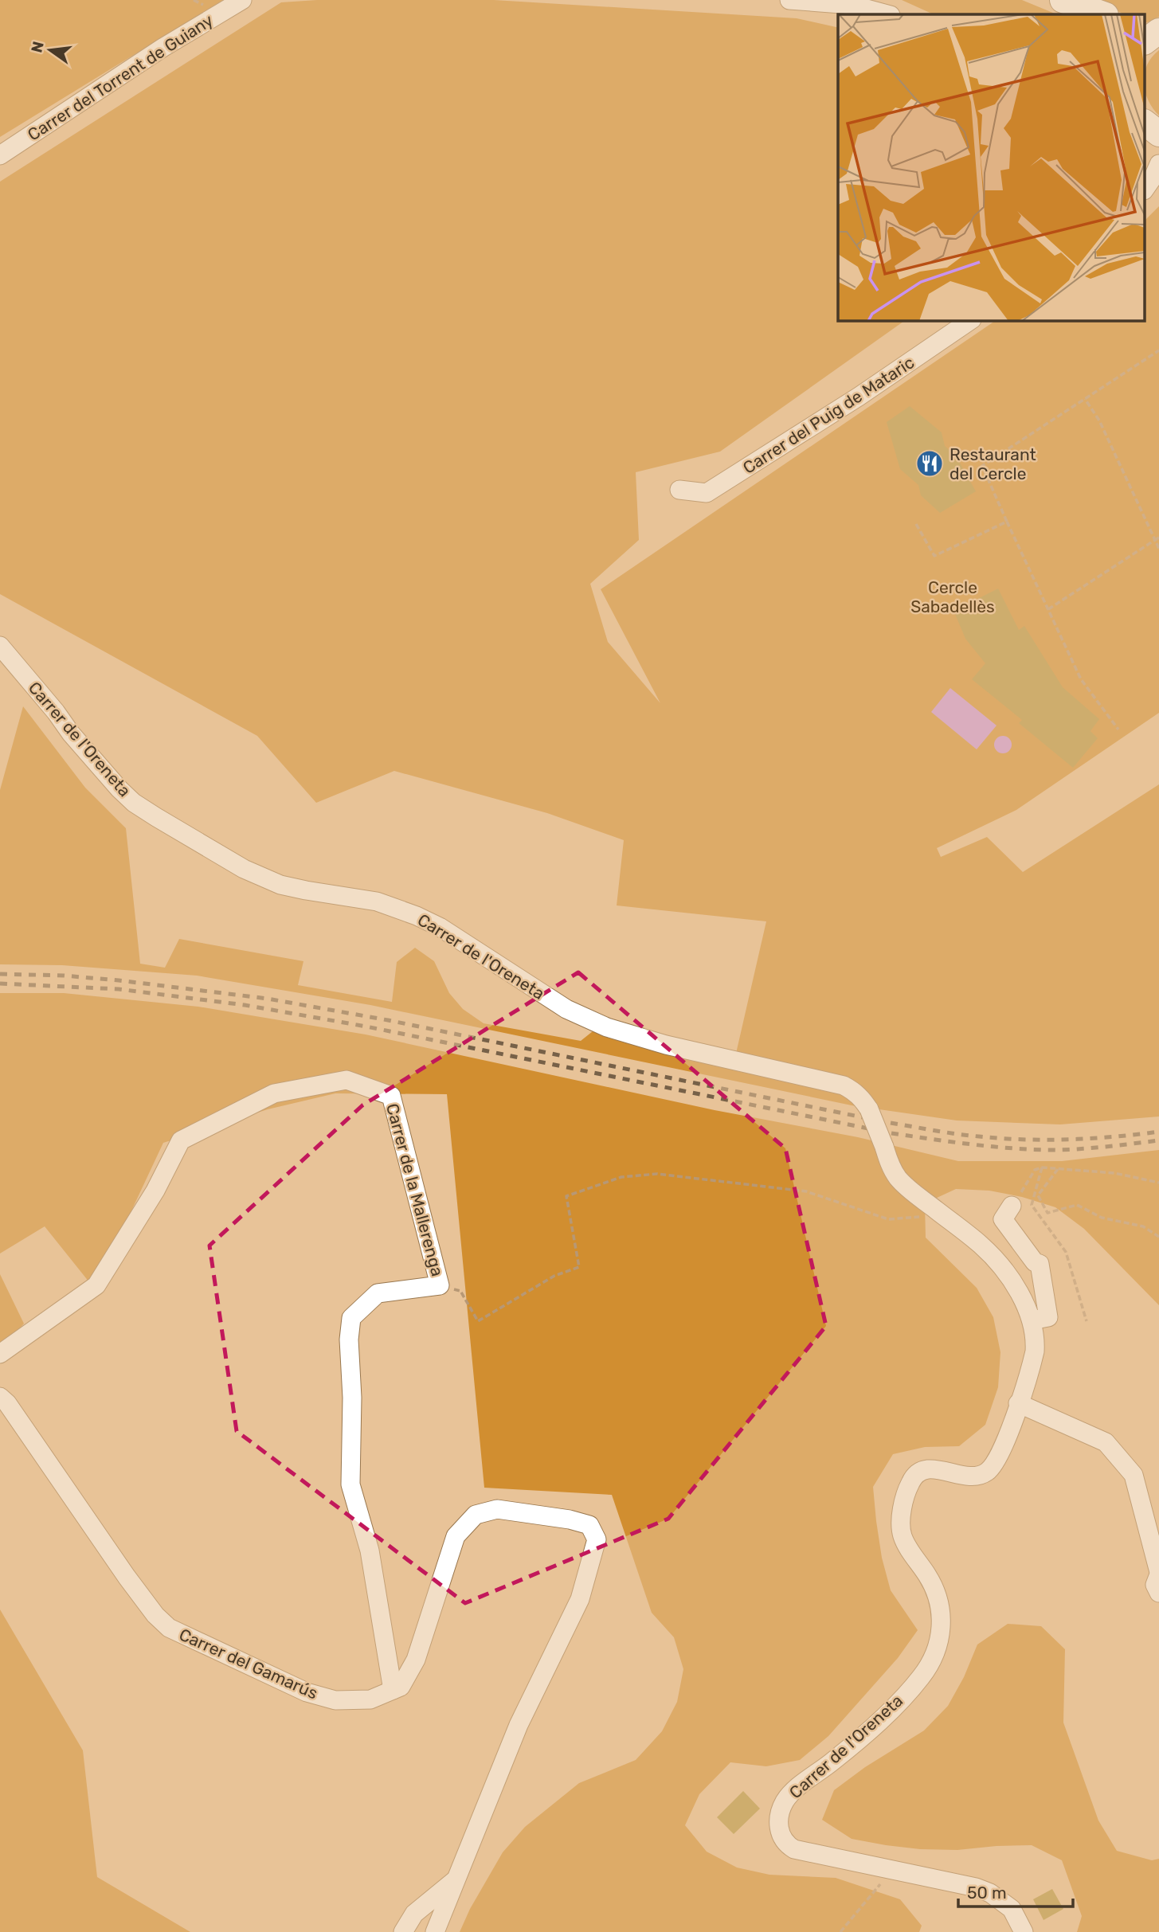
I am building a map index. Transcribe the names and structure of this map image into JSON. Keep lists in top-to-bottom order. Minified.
{"streets":{"street":["Carrer del Torrent de Guiany","Carrer del Puig de Mataric","Carrer de l'Oreneta","Carrer de la Mallerenga","Carrer del Gamarús"]},"crossings":[["Carrer de la Mallerenga","Carrer del Gamarús"]],"parks":["Cercle Sabadellès"],"places":{"restaurant":["Restaurant del Cercle"]},"scale_bar":"50 m","north":"left"}
